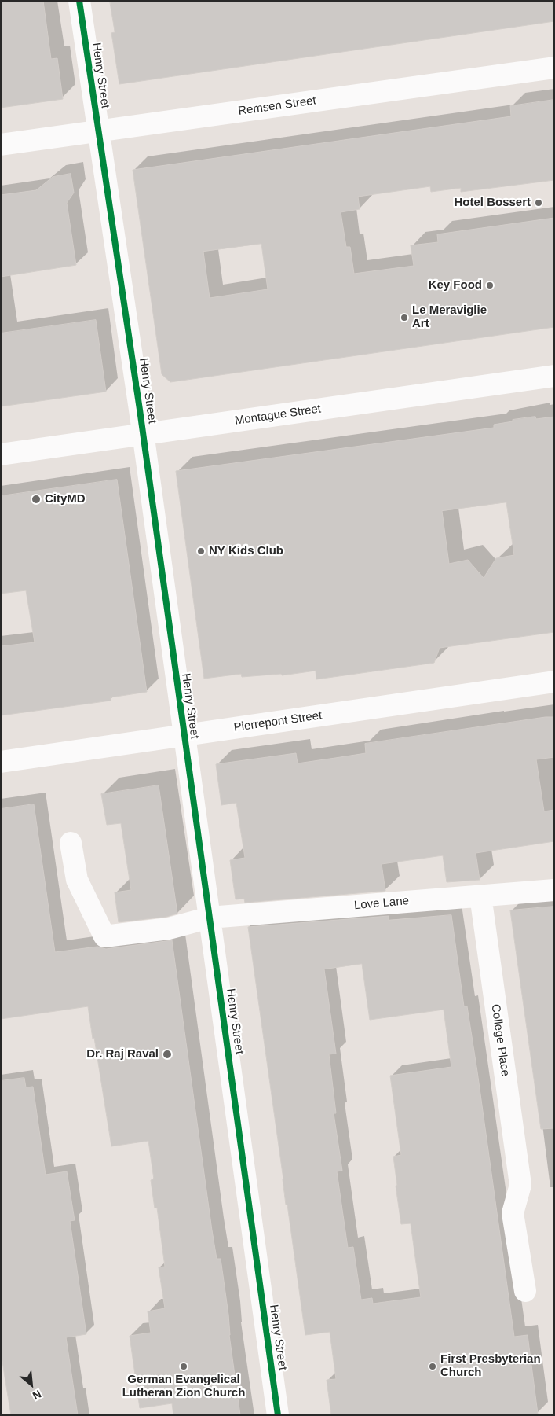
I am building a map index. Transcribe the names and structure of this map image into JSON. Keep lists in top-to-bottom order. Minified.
{"streets":{"street":["Henry Street","Remsen Street","Montague Street","Pierrepont Street","Love Lane","College Place"]},"crossings":[["Henry Street","Remsen Street"],["Henry Street","Montague Street"],["Henry Street","Pierrepont Street"],["Henry Street","Love Lane"],["Love Lane","College Place"]],"places":["Hotel Bossert","Key Food","Le Meraviglie Art","CityMD","NY Kids Club","Dr. Raj Raval","German Evangelical Lutheran Zion Church","First Presbyterian Church"],"north":"bottom right"}
